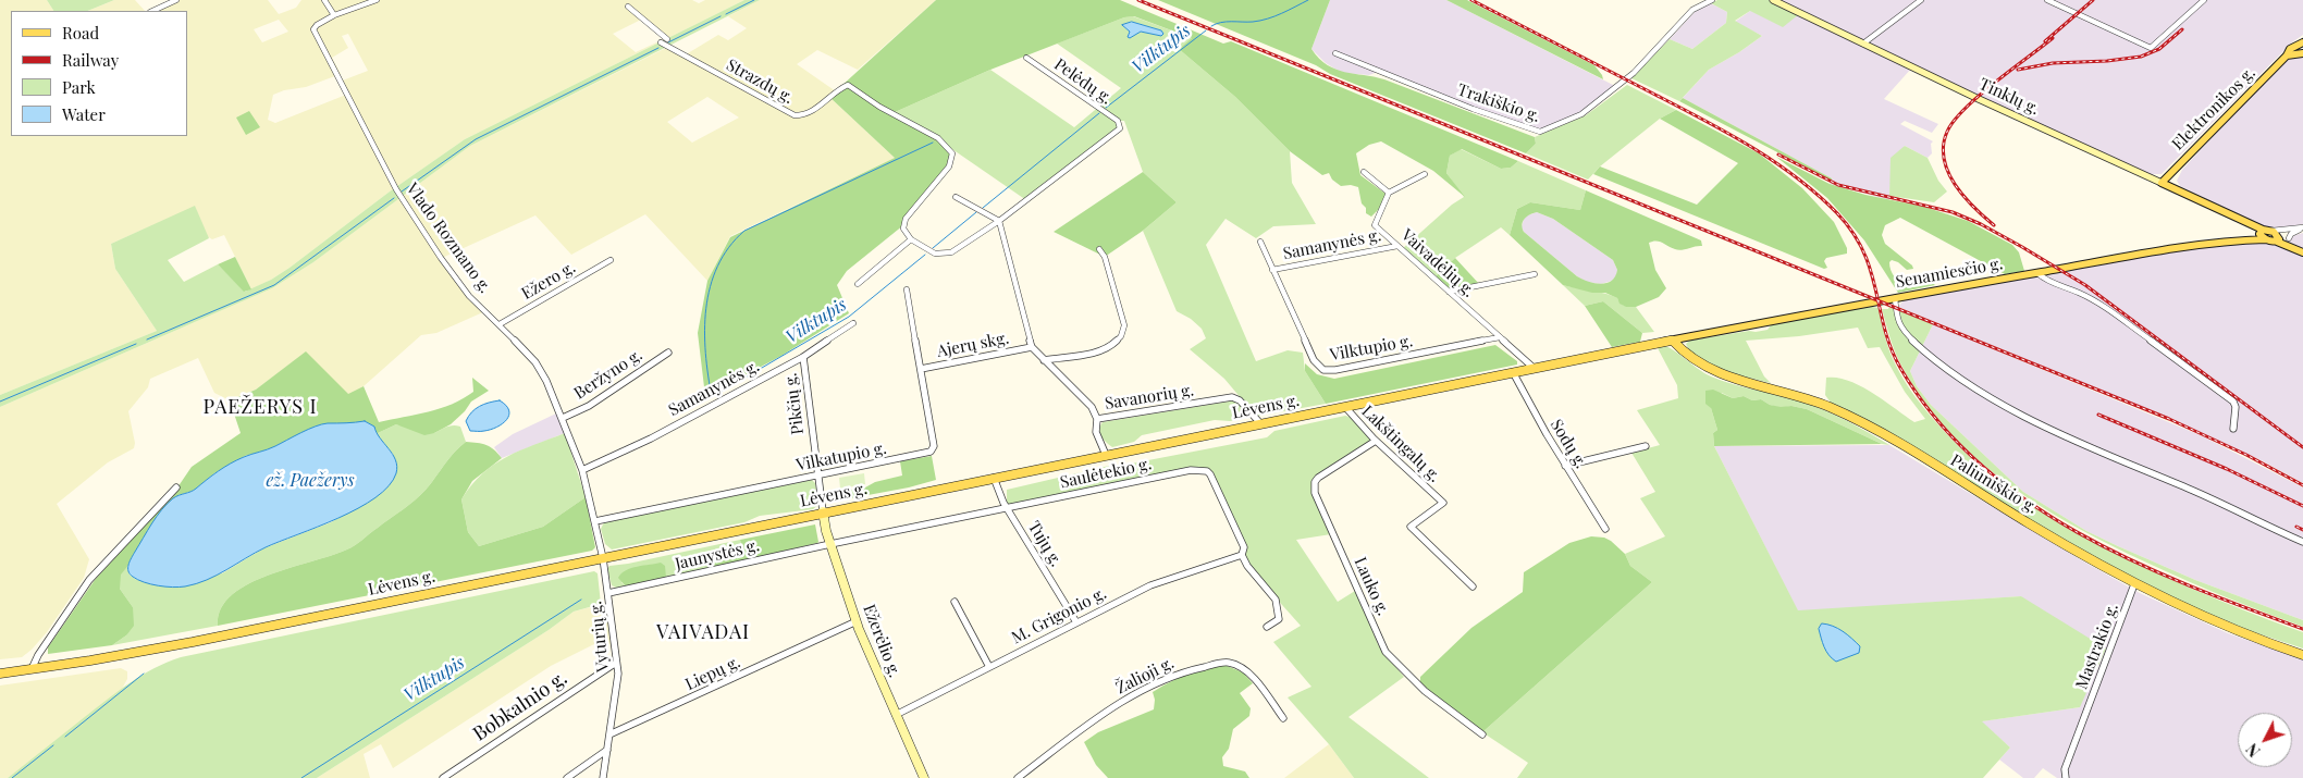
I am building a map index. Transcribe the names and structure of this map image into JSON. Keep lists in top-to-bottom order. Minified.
{"streets":{"main road":["Tinklų g.","Elektronikos g.","Senamiesčio g.","Lėvens g.","Paliūniškio g.","Ežerėlio g."],"street":["Strazdų g.","Pelėdų g.","Trakiškio g.","Vlado Rozmano g.","Samanynės g.","Vaivadėlių g.","Ežero g.","Ajerų skg.","Vilktupio g.","Beržyno g.","Savanorių g.","Pikčių g.","Lakštingalų g.","Sodų g.","Vilkatupio g.","Saulėtekio g.","Tujų g.","Jaunystės g.","Lauko g.","M. Grigonio g.","Vyturių g.","Mastrakio g.","Liepų g.","Žalioji g.","Bobkalnio g."]},"crossings":[["Pelėdų g.","Savanorių g."],["Tinklų g.","Elektronikos g."],["Tinklų g.","Senamiesčio g."],["Vlado Rozmano g.","Samanynės g."],["Vlado Rozmano g.","Ežero g."],["Vlado Rozmano g.","Beržyno g."],["Vlado Rozmano g.","Lėvens g."],["Vlado Rozmano g.","Vilkatupio g."],["Vlado Rozmano g.","Vyturių g."],["Samanynės g.","Vaivadėlių g."],["Samanynės g.","Vilktupio g."],["Samanynės g.","Pikčių g."],["Vaivadėlių g.","Vilktupio g."],["Vaivadėlių g.","Lėvens g."],["Senamiesčio g.","Lėvens g."],["Senamiesčio g.","Paliūniškio g."],["Ajerų skg.","Savanorių g."],["Ajerų skg.","Vilkatupio g."],["Savanorių g.","Lėvens g."],["Pikčių g.","Lėvens g."],["Pikčių g.","Vilkatupio g."],["Pikčių g.","Ežerėlio g."],["Lėvens g.","Lakštingalų g."],["Lėvens g.","Sodų g."],["Lėvens g.","Paliūniškio g."],["Lėvens g.","Tujų g."],["Lėvens g.","Vyturių g."],["Lėvens g.","Ežerėlio g."],["Lakštingalų g.","Lauko g."],["Saulėtekio g.","Tujų g."],["Saulėtekio g.","Jaunystės g."],["Saulėtekio g.","M. Grigonio g."],["Saulėtekio g.","Ežerėlio g."],["Paliūniškio g.","Mastrakio g."],["Tujų g.","M. Grigonio g."],["Jaunystės g.","Vyturių g."],["Jaunystės g.","Ežerėlio g."],["M. Grigonio g.","Ežerėlio g."],["Vyturių g.","Liepų g."],["Vyturių g.","Bobkalnio g."],["Ežerėlio g.","Liepų g."]],"districts":["PAEŽERYS I","VAIVADAI"],"water":["Vilktupis","ež. Paežerys"],"legend":["Road","Railway","Park","Water"],"north":"bottom left"}
